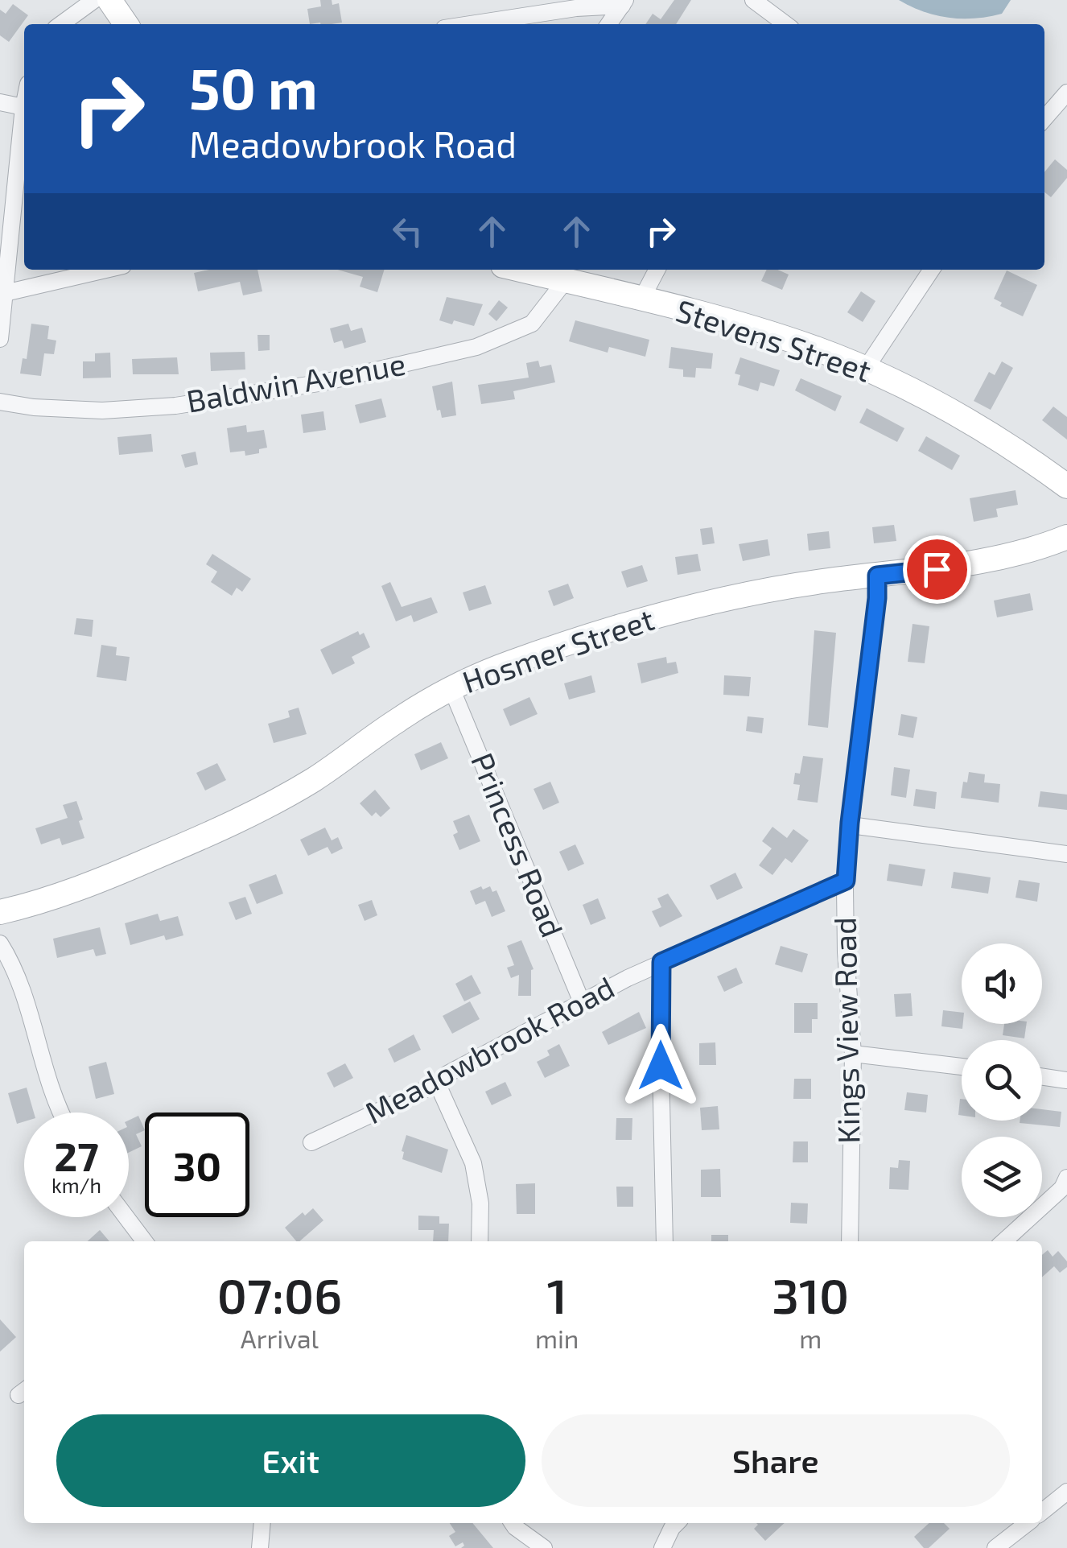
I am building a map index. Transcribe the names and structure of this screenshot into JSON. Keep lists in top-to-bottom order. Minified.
{"streets":{"street":["Stevens Street","Baldwin Avenue","Hosmer Street","Princess Road","Kings View Road","Meadowbrook Road"]},"crossings":[["Stevens Street","Baldwin Avenue"],["Hosmer Street","Princess Road"],["Hosmer Street","Kings View Road"],["Princess Road","Meadowbrook Road"],["Kings View Road","Meadowbrook Road"]],"page":{"turn":["50 m","Meadowbrook Road"],"speed":"27 km/h","limit":"30","eta":["07:06","Arrival","1","min","310","m"],"buttons":["Exit","Share"]}}
